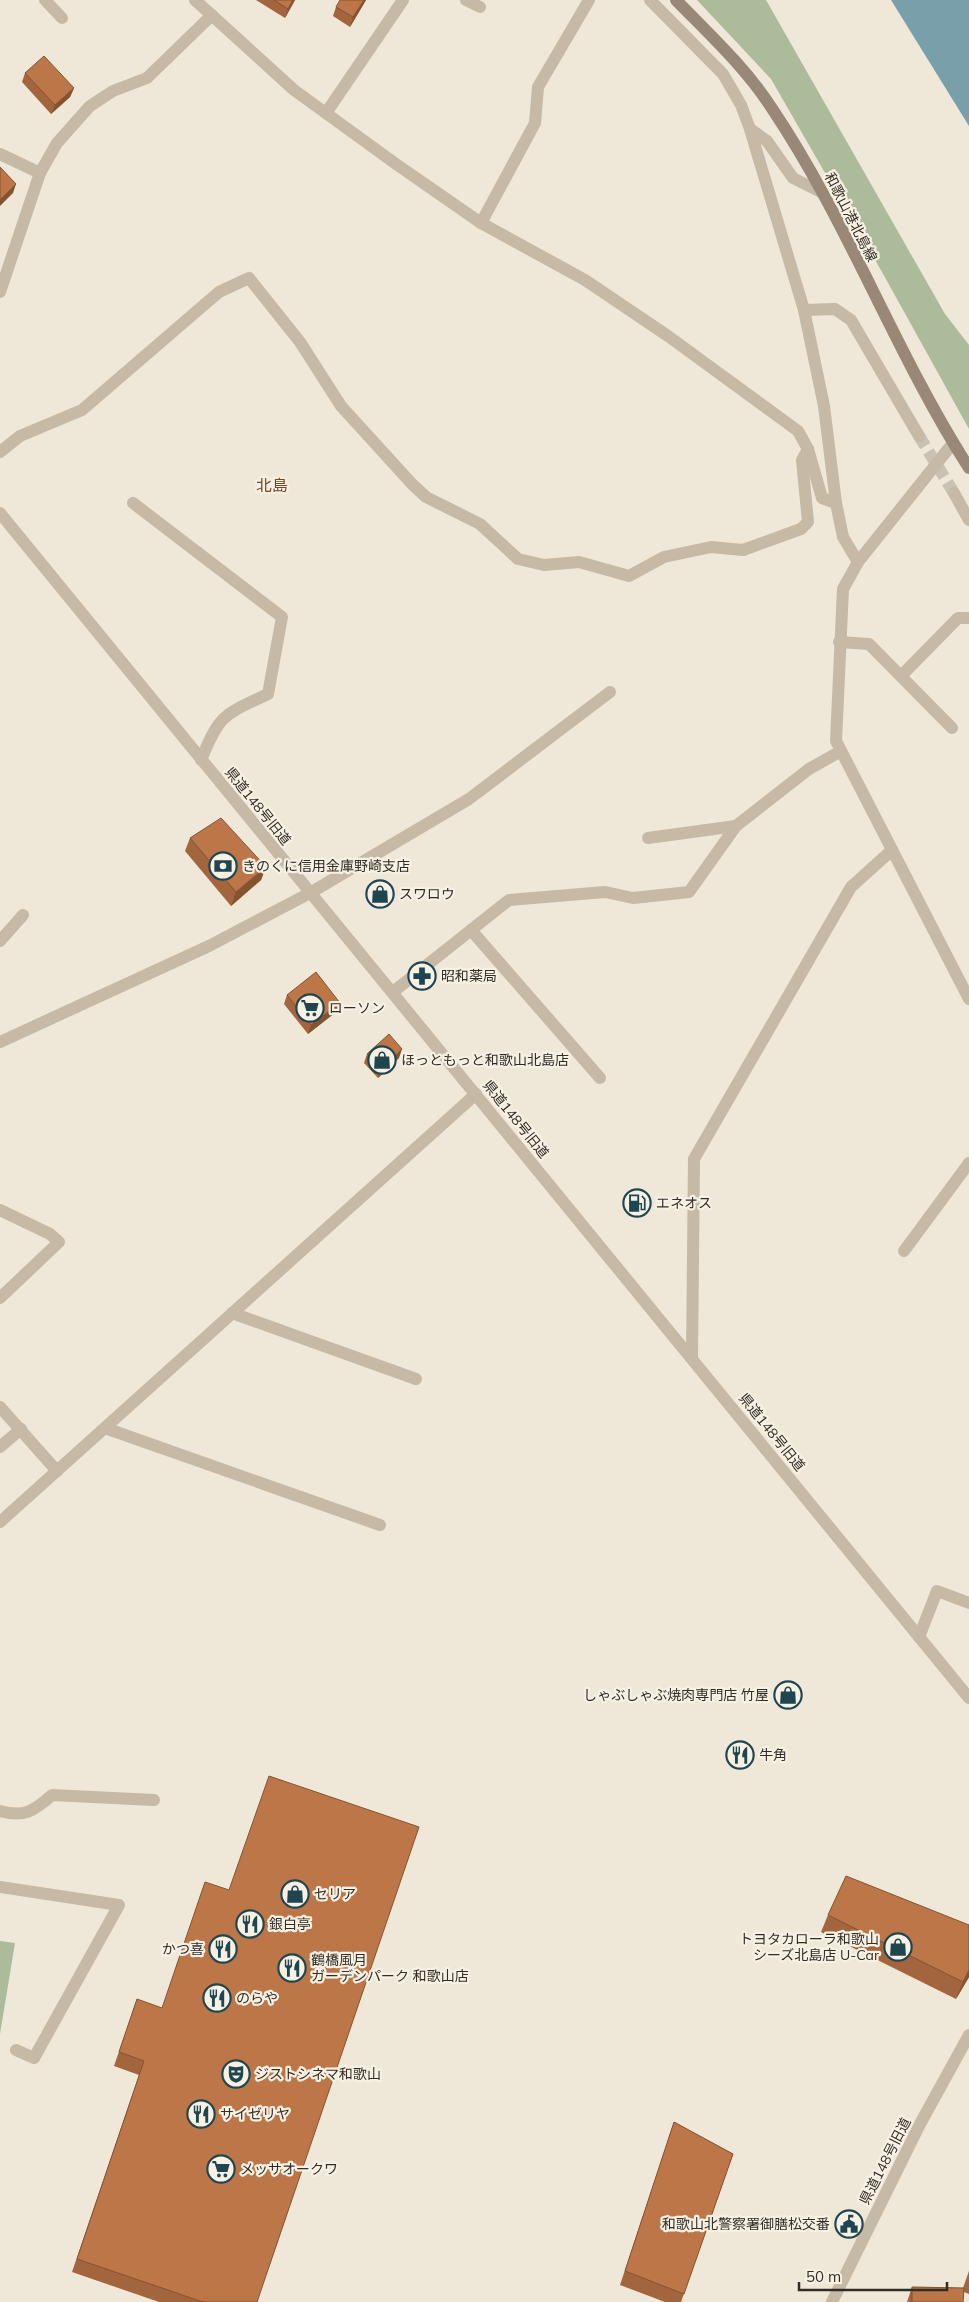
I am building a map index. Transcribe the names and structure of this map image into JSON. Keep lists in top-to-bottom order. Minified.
{"streets":{"main road":["和歌山港北島線"],"street":["県道148号旧道"]},"districts":["北島"],"places":{"bank":["きのくに信用金庫野崎支店"],"shop":["スワロウ","ほっともっと和歌山北島店","しゃぶしゃぶ焼肉専門店 竹屋","セリア","トヨタカローラ和歌山 シーズ北島店 U-Car"],"pharmacy":["昭和薬局"],"supermarket":["ローソン","メッサオークワ"],"fuel station":["エネオス"],"restaurant":["牛角","銀白亭","かつ喜","鶴橋風月 ガーデンパーク 和歌山店","のらや","サイゼリヤ"],"theatre":["ジストシネマ和歌山"],"public building":["和歌山北警察署御膳松交番"]},"scale_bar":"50 m"}
